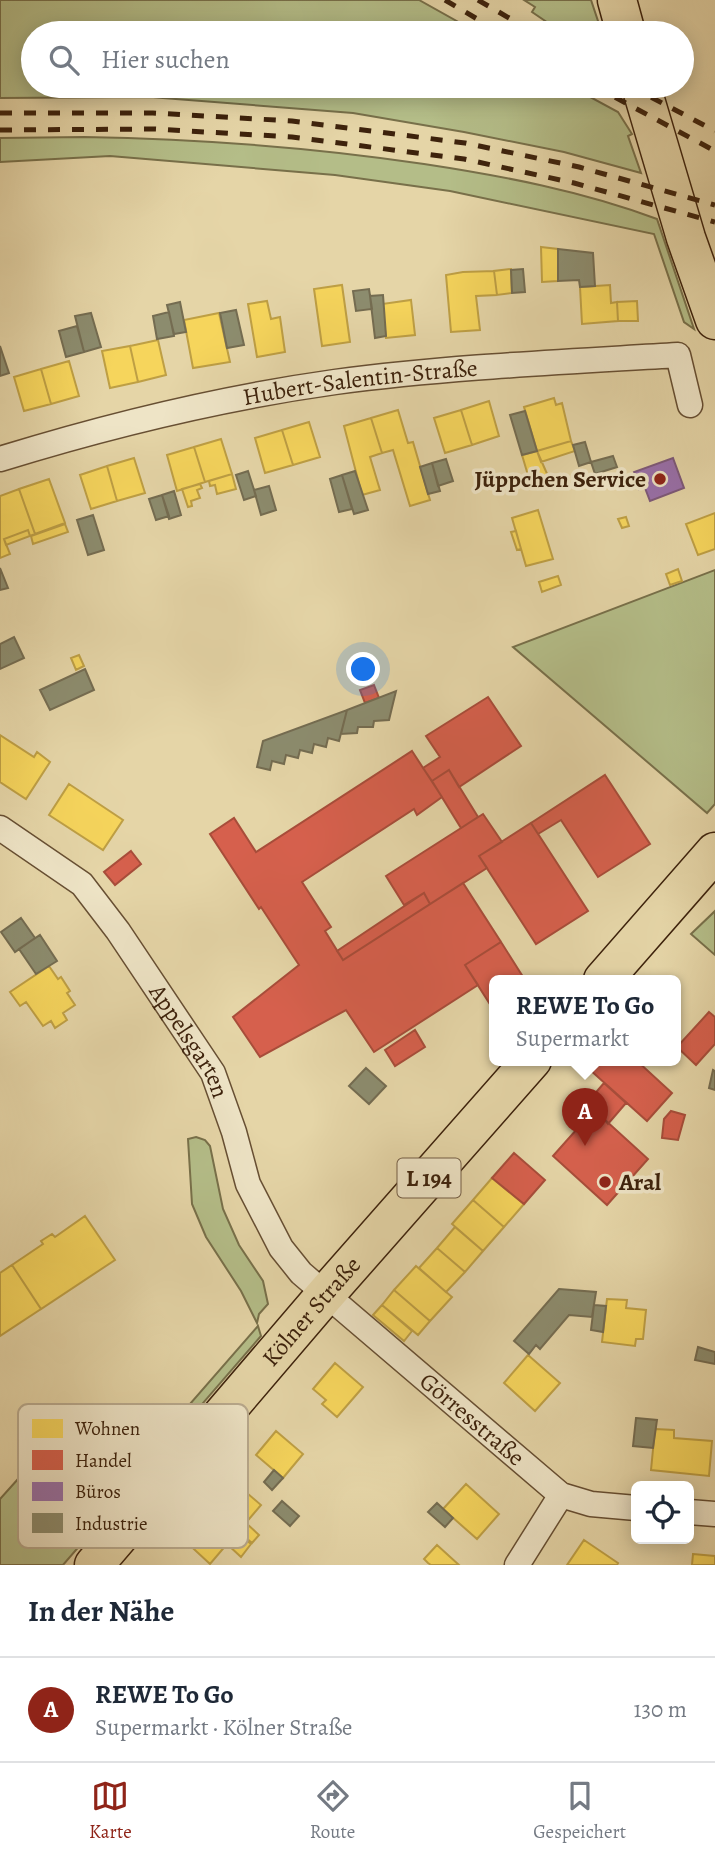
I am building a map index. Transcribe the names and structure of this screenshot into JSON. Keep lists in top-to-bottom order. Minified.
{"streets":{"main road":["L 194","Kölner Straße"],"street":["Hubert-Salentin-Straße","Appelsgarten","Görresstraße"]},"crossings":[["Appelsgarten","Kölner Straße"],["Appelsgarten","Görresstraße"],["Kölner Straße","Görresstraße"]],"places":["Jüppchen Service","Aral"],"legend":["Wohnen","Handel","Büros","Industrie"],"page":{"search":"Hier suchen","popup":["REWE To Go","Supermarkt"],"pins":"A","heading":"In der Nähe","list":[{"mark":"A","name":"REWE To Go","note":"Supermarkt · Kölner Straße","value":"130 m"}],"nav":["Karte","Route","Gespeichert"]}}
